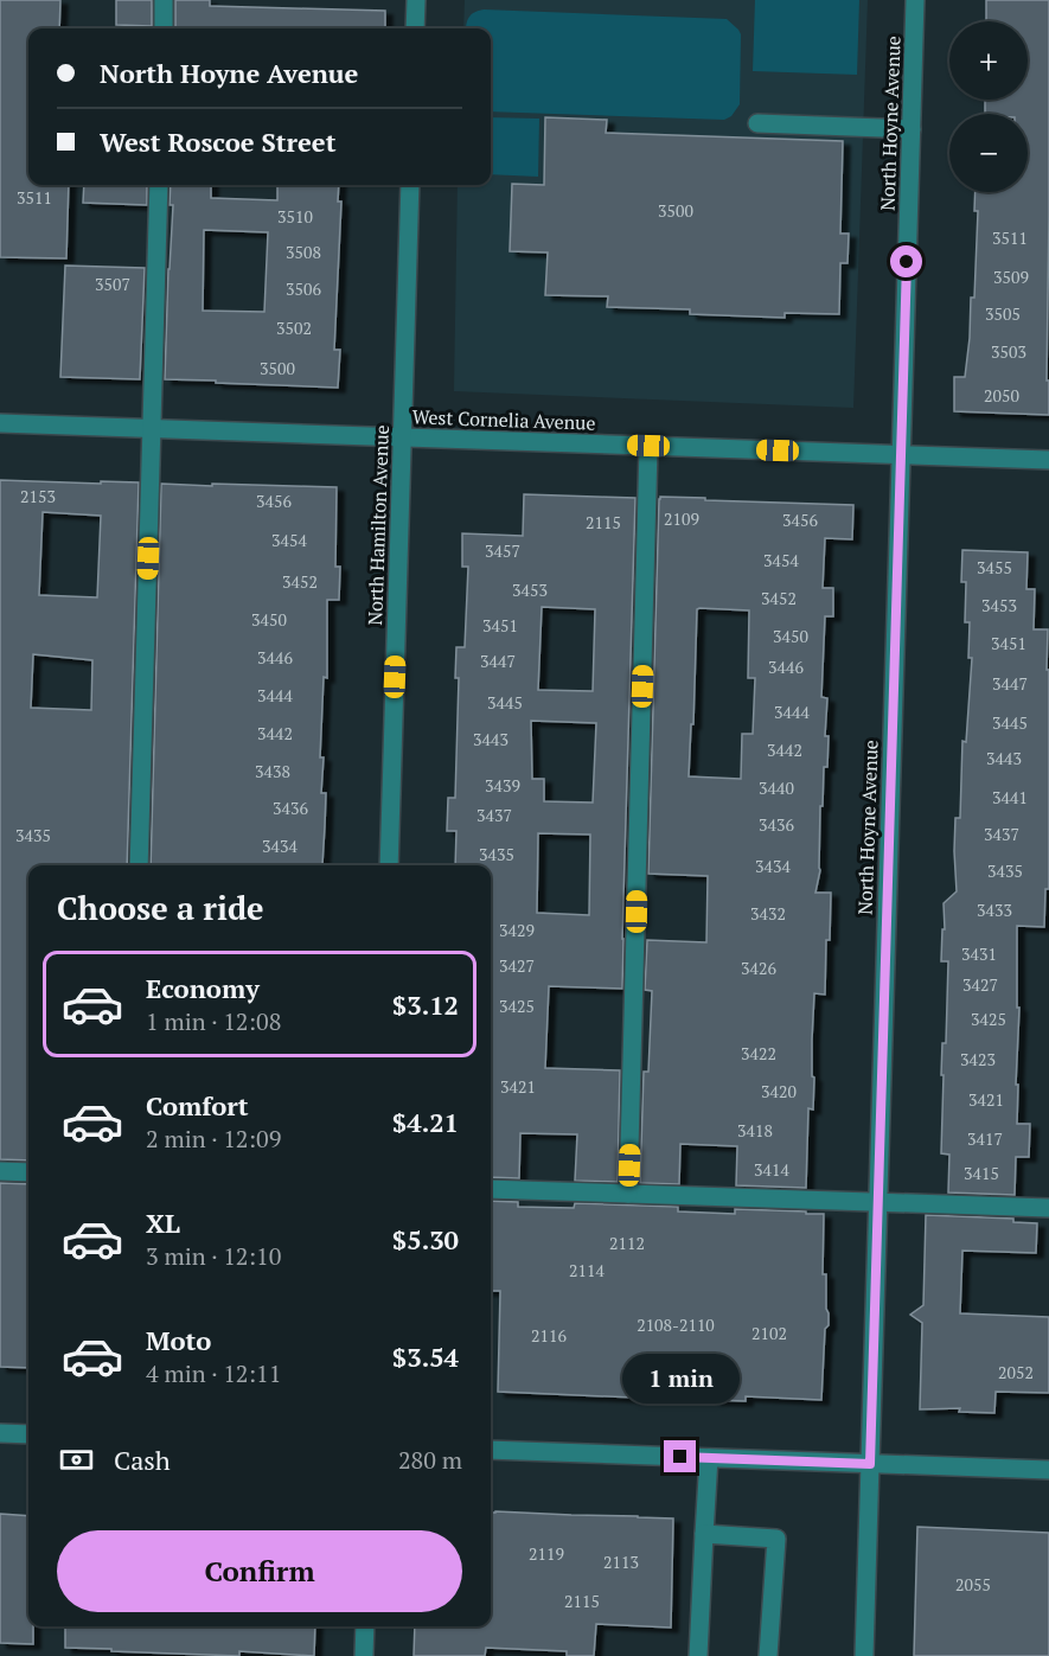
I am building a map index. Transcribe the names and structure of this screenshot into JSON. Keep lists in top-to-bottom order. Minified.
{"streets":{"street":["North Hoyne Avenue","West Cornelia Avenue","North Hamilton Avenue"]},"crossings":[["North Hoyne Avenue","West Cornelia Avenue"],["West Cornelia Avenue","North Hamilton Avenue"]],"house_numbers":["3511","3500","3510","3511","3508","3509","3507","3506","3505","3502","3503","3500","2050","2153","3456","2109","3456","2115","3454","3457","3454","3455","3452","3453","3452","3453","3450","3451","3450","3451","3446","3447","3446","3447","3444","3445","3444","3445","3442","3443","3442","3443","3438","3439","3440","3441","3436","3437","3436","3437","3435","3434","3435","3434","3435","3433","3432","3429","3431","3427","3426","3427","3425","3425","3422","3423","3421","3420","3421","3418","3417","3414","3415","2112","2114","2108-2110","2102","2116","2052","2119","2113","2055","2115"],"page":{"map_buttons":["+","−"],"banner":["North Hoyne Avenue","West Roscoe Street"],"heading":"Choose a ride","list":[{"name":"Economy","note":"1 min · 12:08","value":"$3.12"},{"name":"Comfort","note":"2 min · 12:09","value":"$4.21"},{"name":"XL","note":"3 min · 12:10","value":"$5.30"},{"name":"Moto","note":"4 min · 12:11","value":"$3.54"}],"bubble":"1 min","pay":["Cash","280 m"],"buttons":"Confirm"}}
